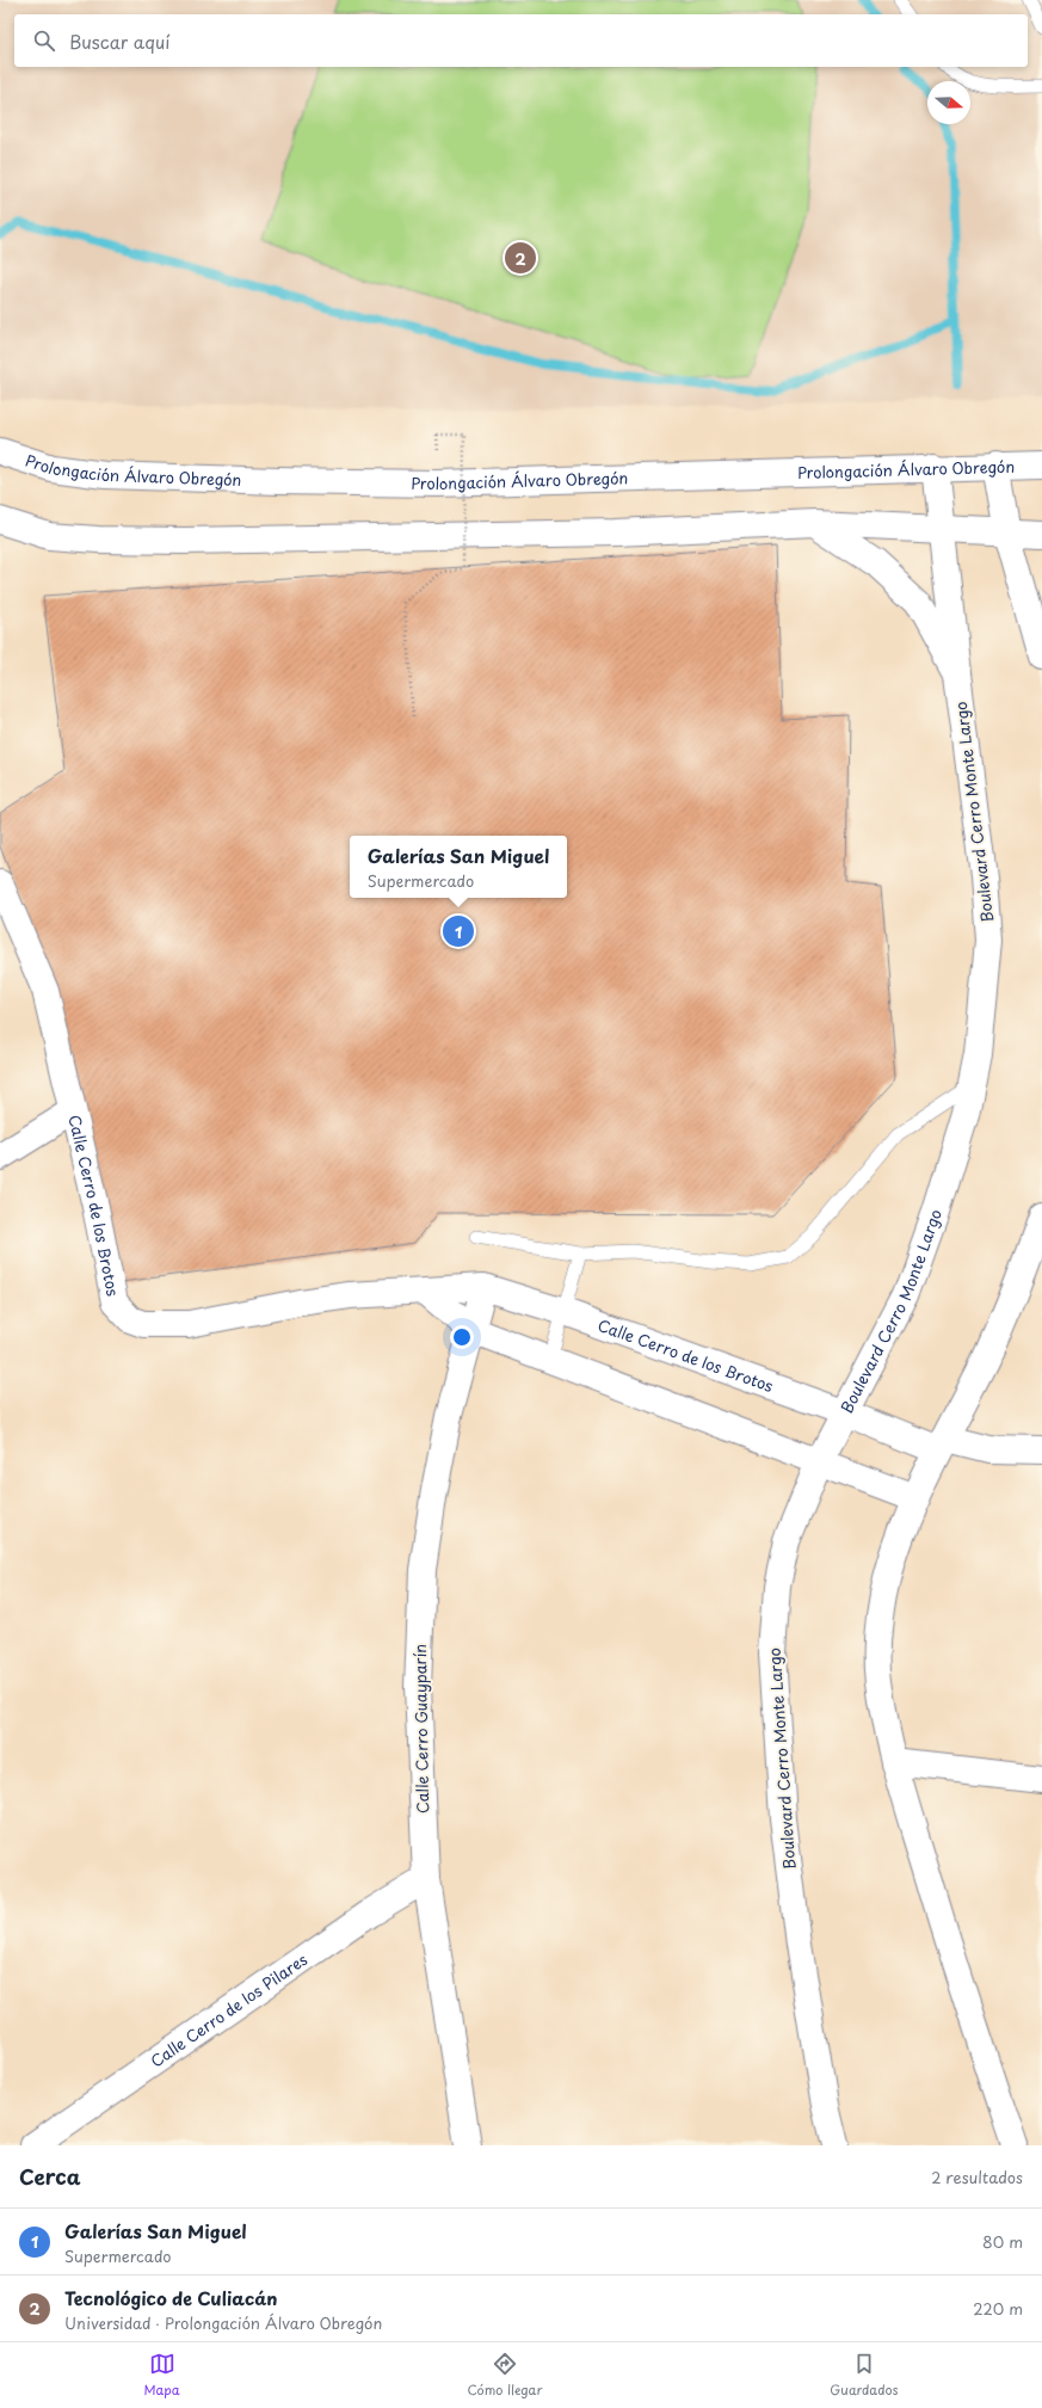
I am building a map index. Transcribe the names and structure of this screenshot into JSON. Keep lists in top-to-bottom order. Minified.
{"streets":{"street":["Prolongación Álvaro Obregón","Boulevard Cerro Monte Largo","Calle Cerro de los Brotos","Calle Cerro Guayparín","Calle Cerro de los Pilares"]},"crossings":[["Prolongación Álvaro Obregón","Boulevard Cerro Monte Largo"],["Boulevard Cerro Monte Largo","Calle Cerro de los Brotos"],["Calle Cerro de los Brotos","Calle Cerro Guayparín"],["Calle Cerro Guayparín","Calle Cerro de los Pilares"]],"north":"right","page":{"search":"Buscar aquí","pins":["2","1"],"popup":["Galerías San Miguel","Supermercado"],"heading":["Cerca","2 resultados"],"list":[{"mark":"1","name":"Galerías San Miguel","note":"Supermercado","value":"80 m"},{"mark":"2","name":"Tecnológico de Culiacán","note":"Universidad · Prolongación Álvaro Obregón","value":"220 m"}],"nav":["Mapa","Cómo llegar","Guardados"]}}
